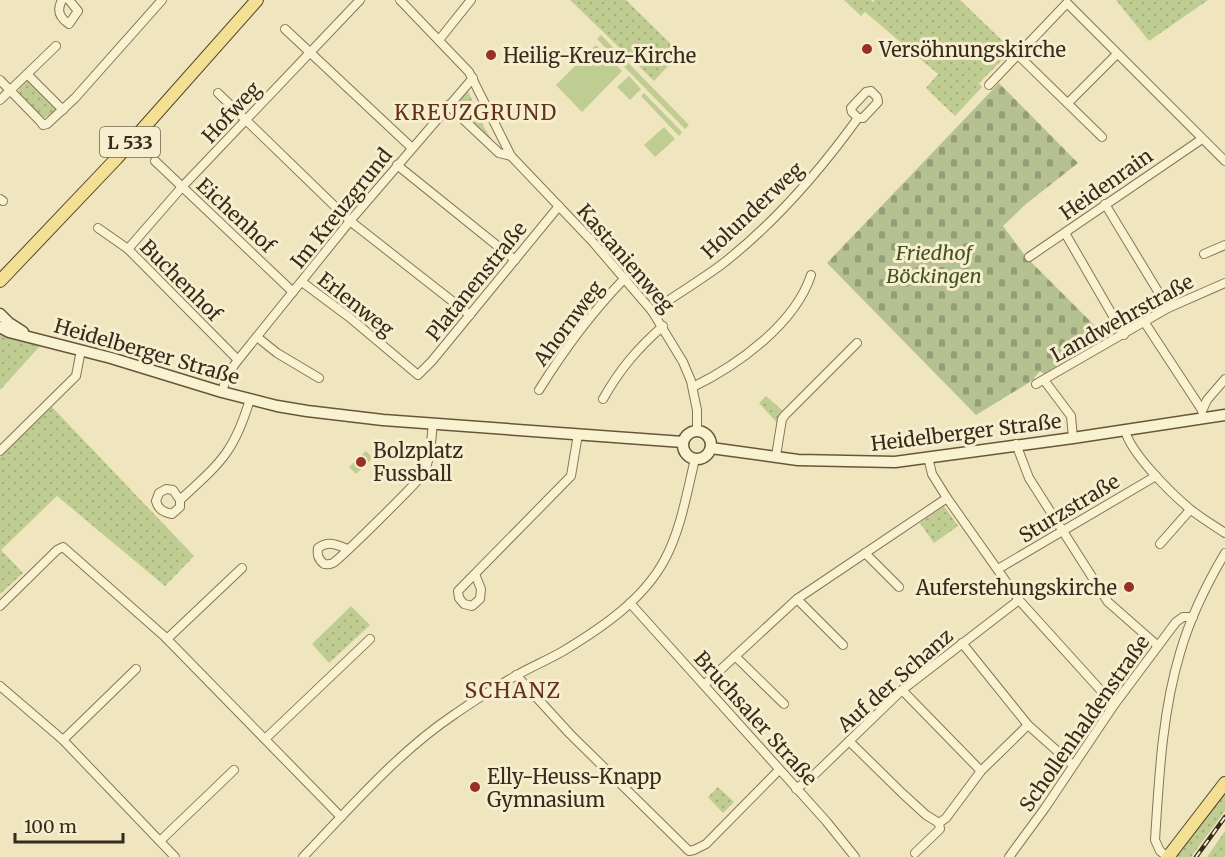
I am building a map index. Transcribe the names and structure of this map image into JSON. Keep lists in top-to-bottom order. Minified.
{"streets":{"main road":["L 533","Heidelberger Straße"],"street":["Hofweg","Heidenrain","Im Kreuzgrund","Holunderweg","Eichenhof","Kastanienweg","Buchenhof","Platanenstraße","Erlenweg","Landwehrstraße","Ahornweg","Sturzstraße","Auf der Schanz","Bruchsaler Straße","Schollenhaldenstraße"]},"crossings":[["Hofweg","Eichenhof"],["Hofweg","Buchenhof"],["Im Kreuzgrund","Eichenhof"],["Im Kreuzgrund","Kastanienweg"],["Im Kreuzgrund","Buchenhof"],["Im Kreuzgrund","Erlenweg"],["Im Kreuzgrund","Heidelberger Straße"],["Holunderweg","Kastanienweg"],["Kastanienweg","Platanenstraße"],["Kastanienweg","Ahornweg"],["Kastanienweg","Heidelberger Straße"],["Platanenstraße","Erlenweg"],["Auf der Schanz","Bruchsaler Straße"]],"districts":["KREUZGRUND","SCHANZ"],"parks":["Friedhof Böckingen"],"places":["Versöhnungskirche","Heilig-Kreuz-Kirche","Bolzplatz Fussball","Auferstehungskirche","Elly-Heuss-Knapp Gymnasium"],"scale_bar":"100 m"}
